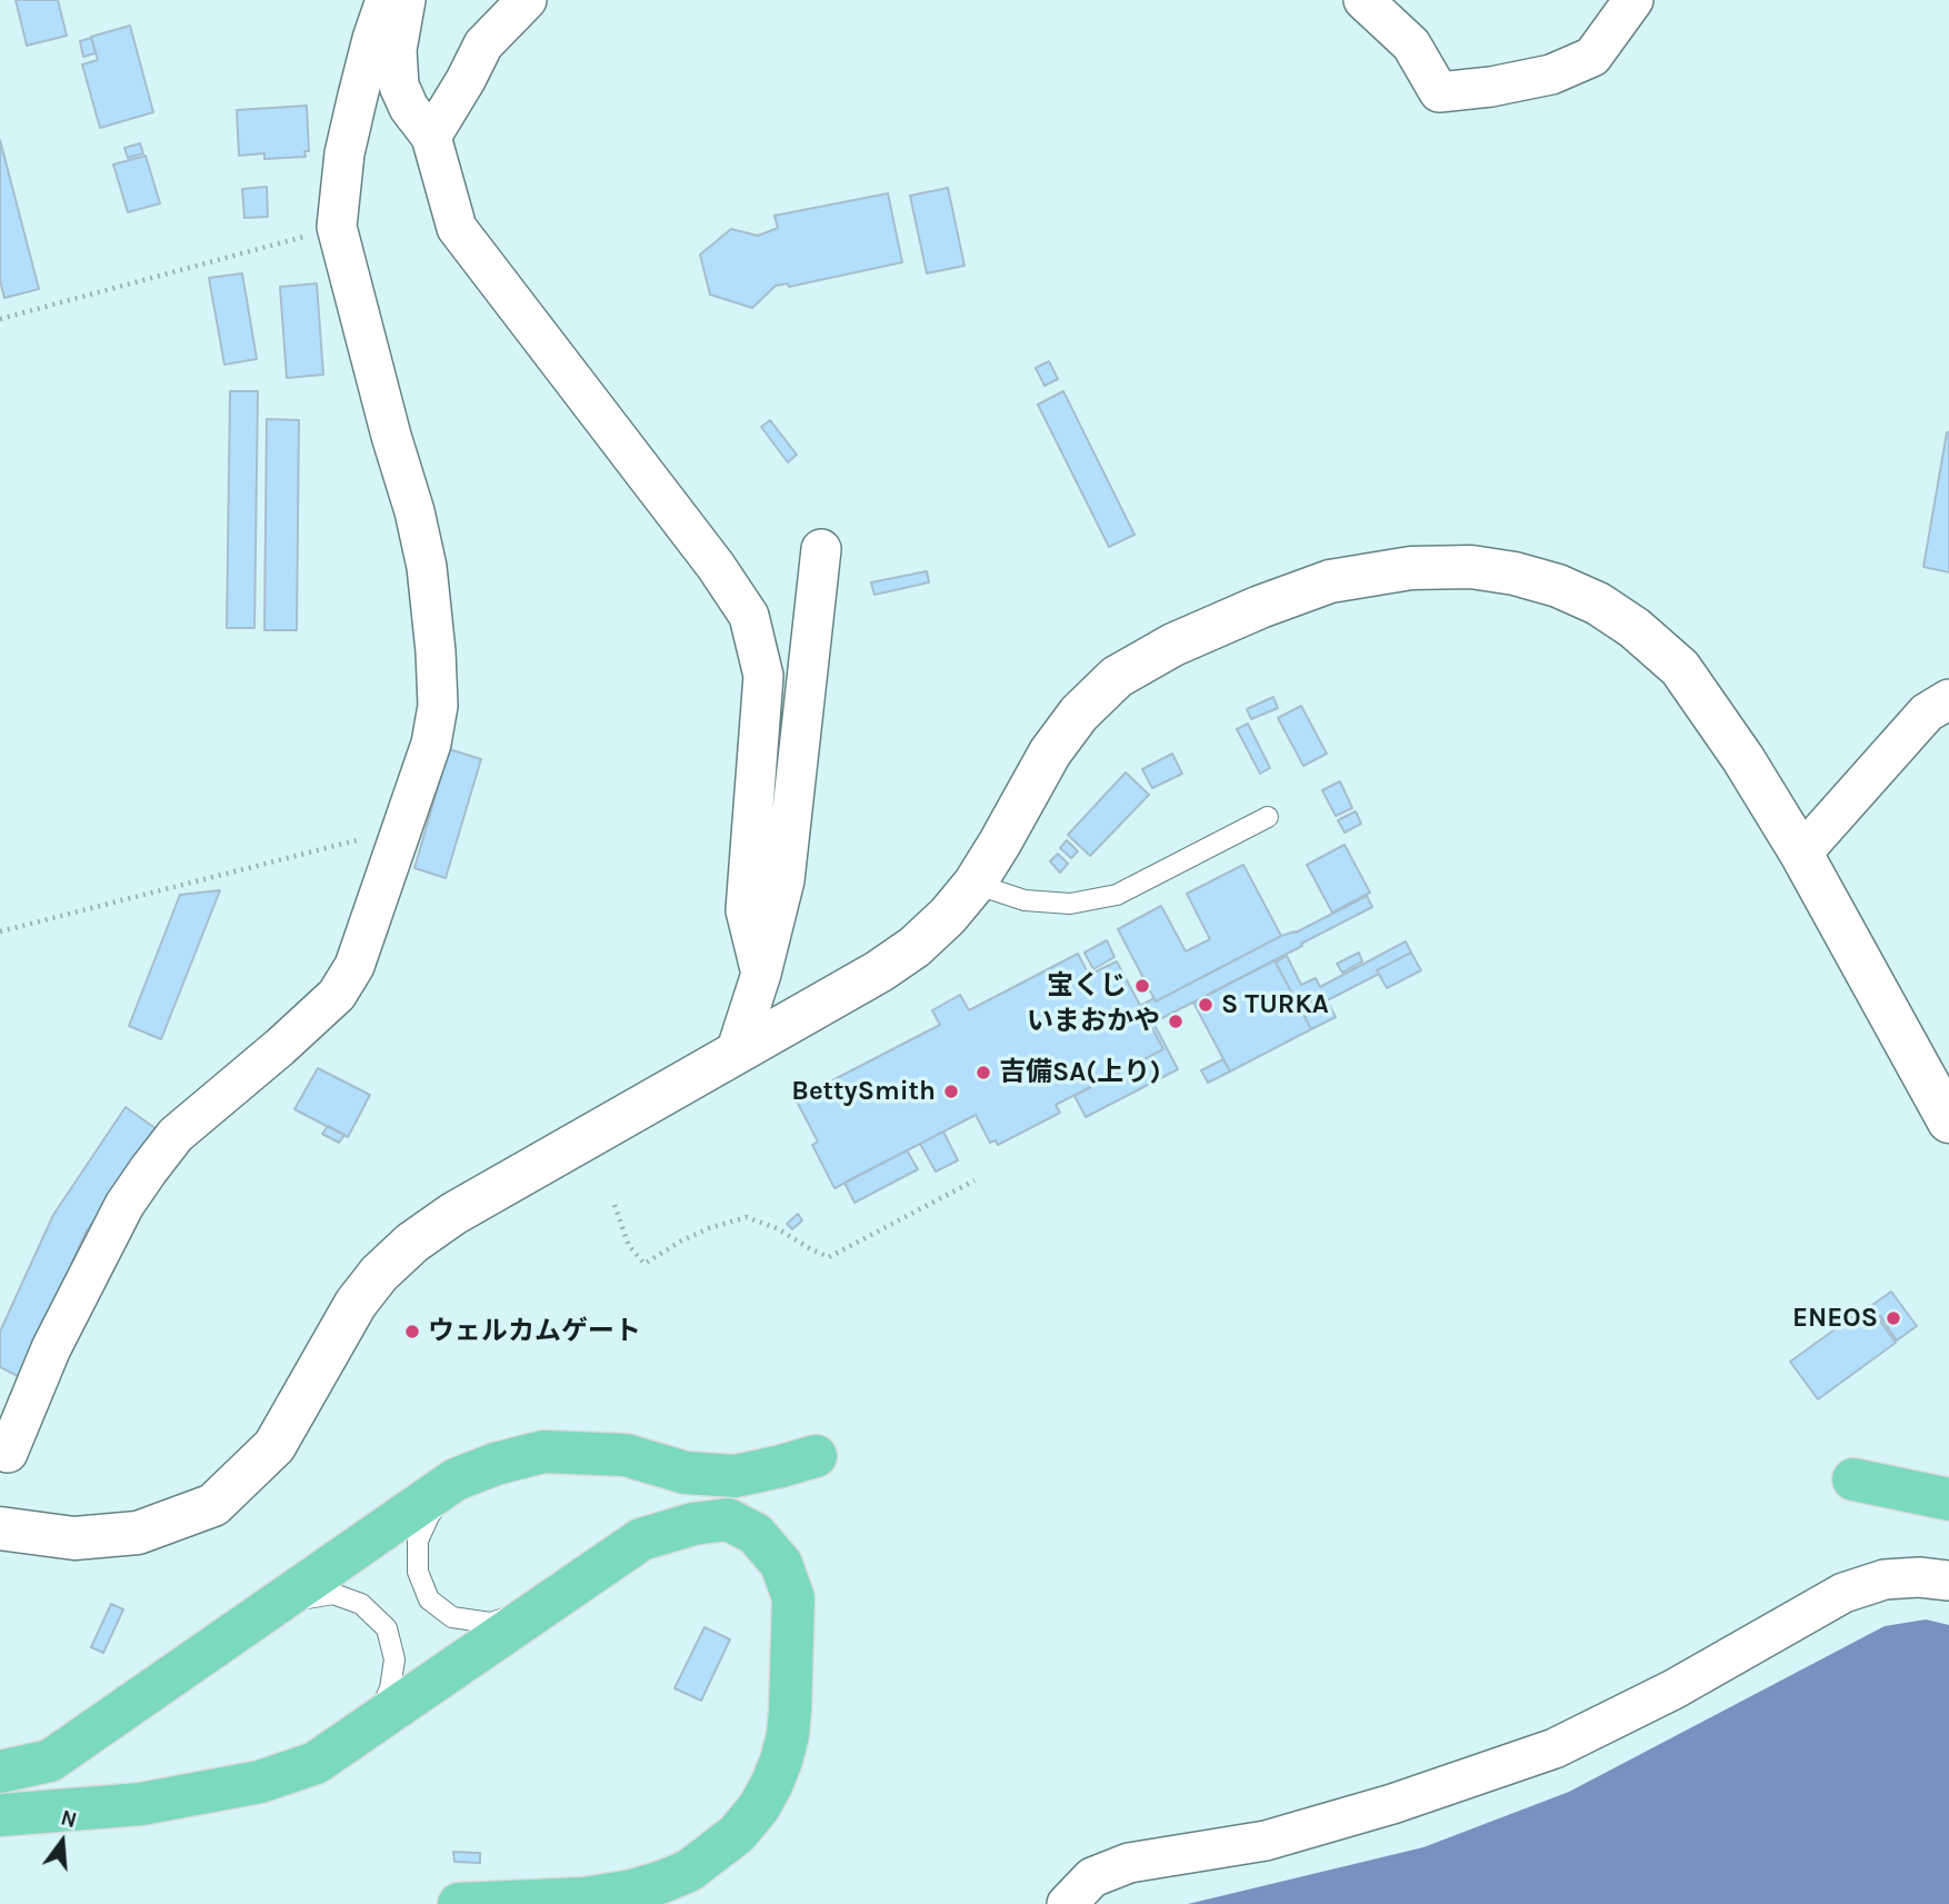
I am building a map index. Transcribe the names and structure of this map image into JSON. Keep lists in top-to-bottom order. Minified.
{"places":["宝くじ","S TURKA","いまおかや","吉備SA(上り)","BettySmith","ENEOS","ウェルカムゲート"],"north":"top"}
